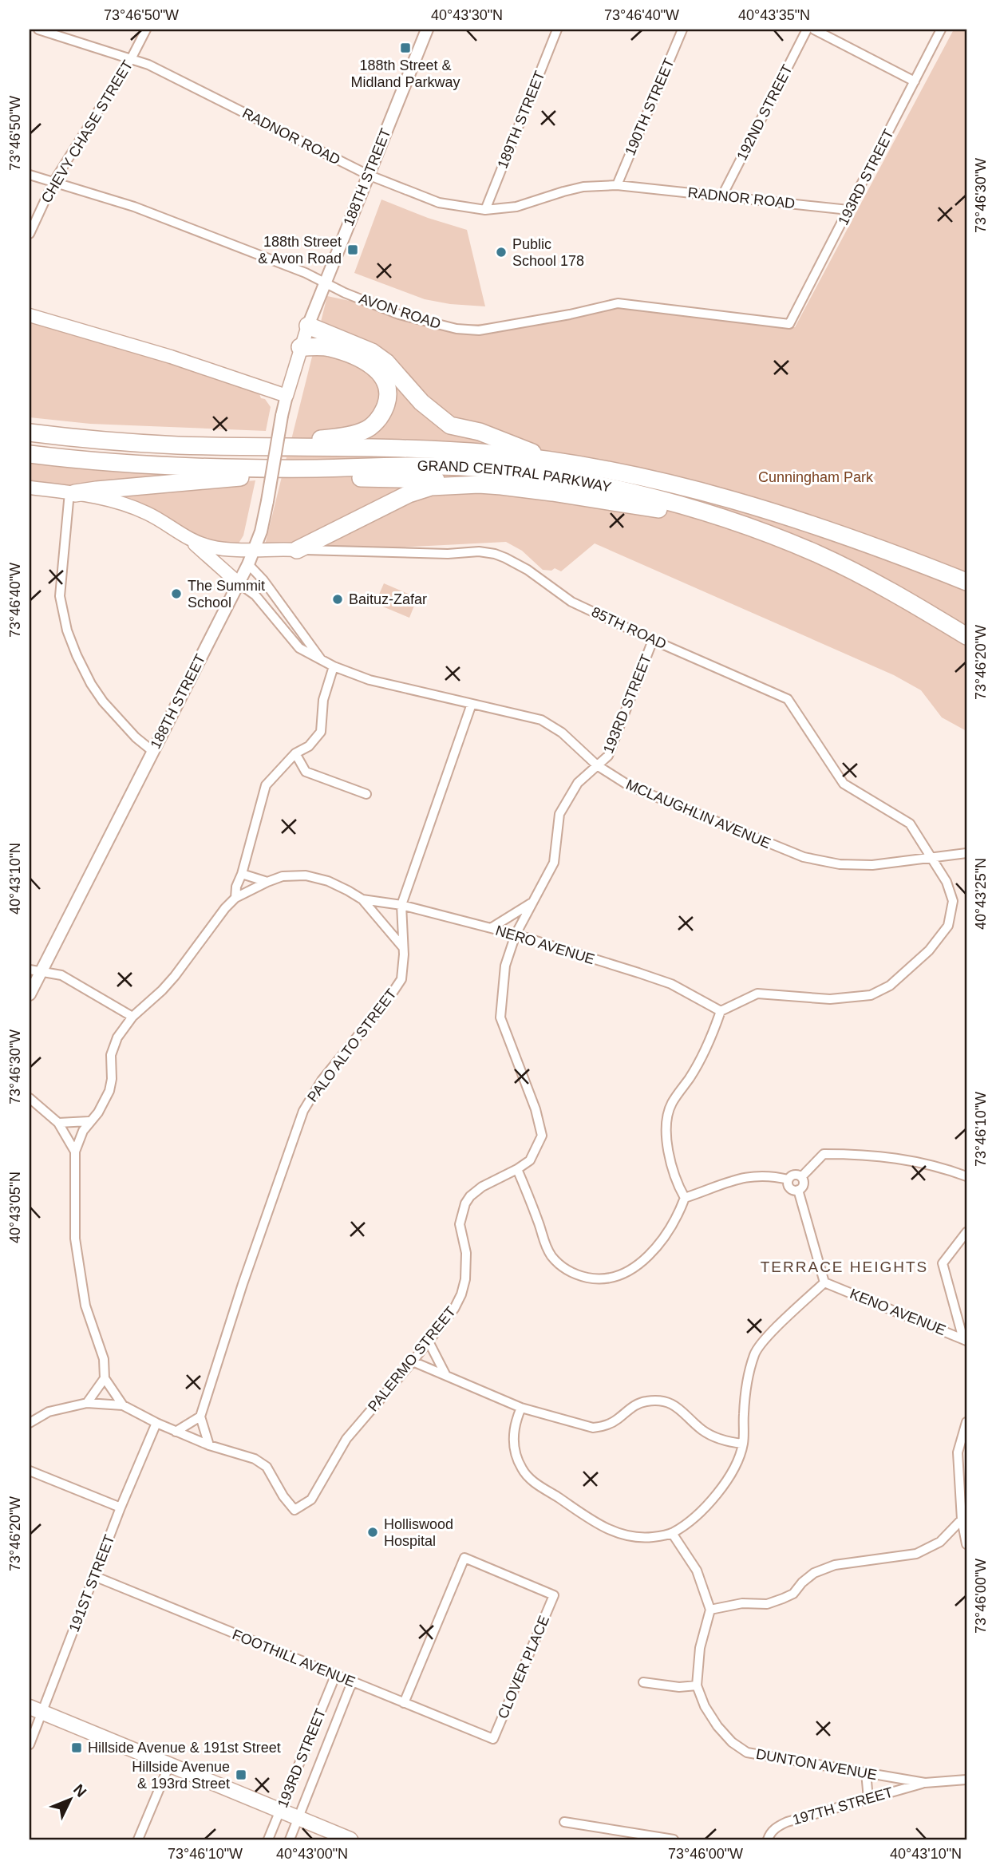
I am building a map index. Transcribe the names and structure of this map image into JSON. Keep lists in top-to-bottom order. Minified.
{"streets":{"highway":["GRAND CENTRAL PARKWAY"],"main road":["85TH ROAD"],"street":["190TH STREET","192ND STREET","189TH STREET","CHEVY CHASE STREET","RADNOR ROAD","188TH STREET","193RD STREET","AVON ROAD","MCLAUGHLIN AVENUE","NERO AVENUE","PALO ALTO STREET","KENO AVENUE","PALERMO STREET","191ST STREET","FOOTHILL AVENUE","CLOVER PLACE","DUNTON AVENUE","197TH STREET"]},"crossings":[["190TH STREET","RADNOR ROAD"],["192ND STREET","RADNOR ROAD"],["189TH STREET","RADNOR ROAD"],["CHEVY CHASE STREET","RADNOR ROAD"],["CHEVY CHASE STREET","AVON ROAD"],["RADNOR ROAD","188TH STREET"],["RADNOR ROAD","193RD STREET"],["188TH STREET","AVON ROAD"],["188TH STREET","85TH ROAD"],["188TH STREET","MCLAUGHLIN AVENUE"],["193RD STREET","AVON ROAD"],["193RD STREET","85TH ROAD"],["193RD STREET","MCLAUGHLIN AVENUE"],["193RD STREET","PALERMO STREET"],["193RD STREET","FOOTHILL AVENUE"],["85TH ROAD","MCLAUGHLIN AVENUE"],["85TH ROAD","NERO AVENUE"],["MCLAUGHLIN AVENUE","PALO ALTO STREET"],["MCLAUGHLIN AVENUE","PALERMO STREET"],["NERO AVENUE","PALO ALTO STREET"],["NERO AVENUE","PALERMO STREET"],["191ST STREET","FOOTHILL AVENUE"],["FOOTHILL AVENUE","CLOVER PLACE"],["DUNTON AVENUE","197TH STREET"]],"districts":["TERRACE HEIGHTS"],"parks":["Cunningham Park"],"places":{"transit":["188th Street & Midland Parkway","188th Street & Avon Road","Hillside Avenue & 191st Street","Hillside Avenue & 193rd Street"],"other":["Public School 178","The Summit School","Baituz-Zafar","Holliswood Hospital"]},"north":"top right","coordinates":["73°46'50\"W","40°43'30\"N","73°46'40\"W","40°43'35\"N","73°46'30\"W","73°46'20\"W","40°43'10\"N","40°43'25\"N","73°46'10\"W","40°43'05\"N","73°46'00\"W","40°43'00\"N"]}
